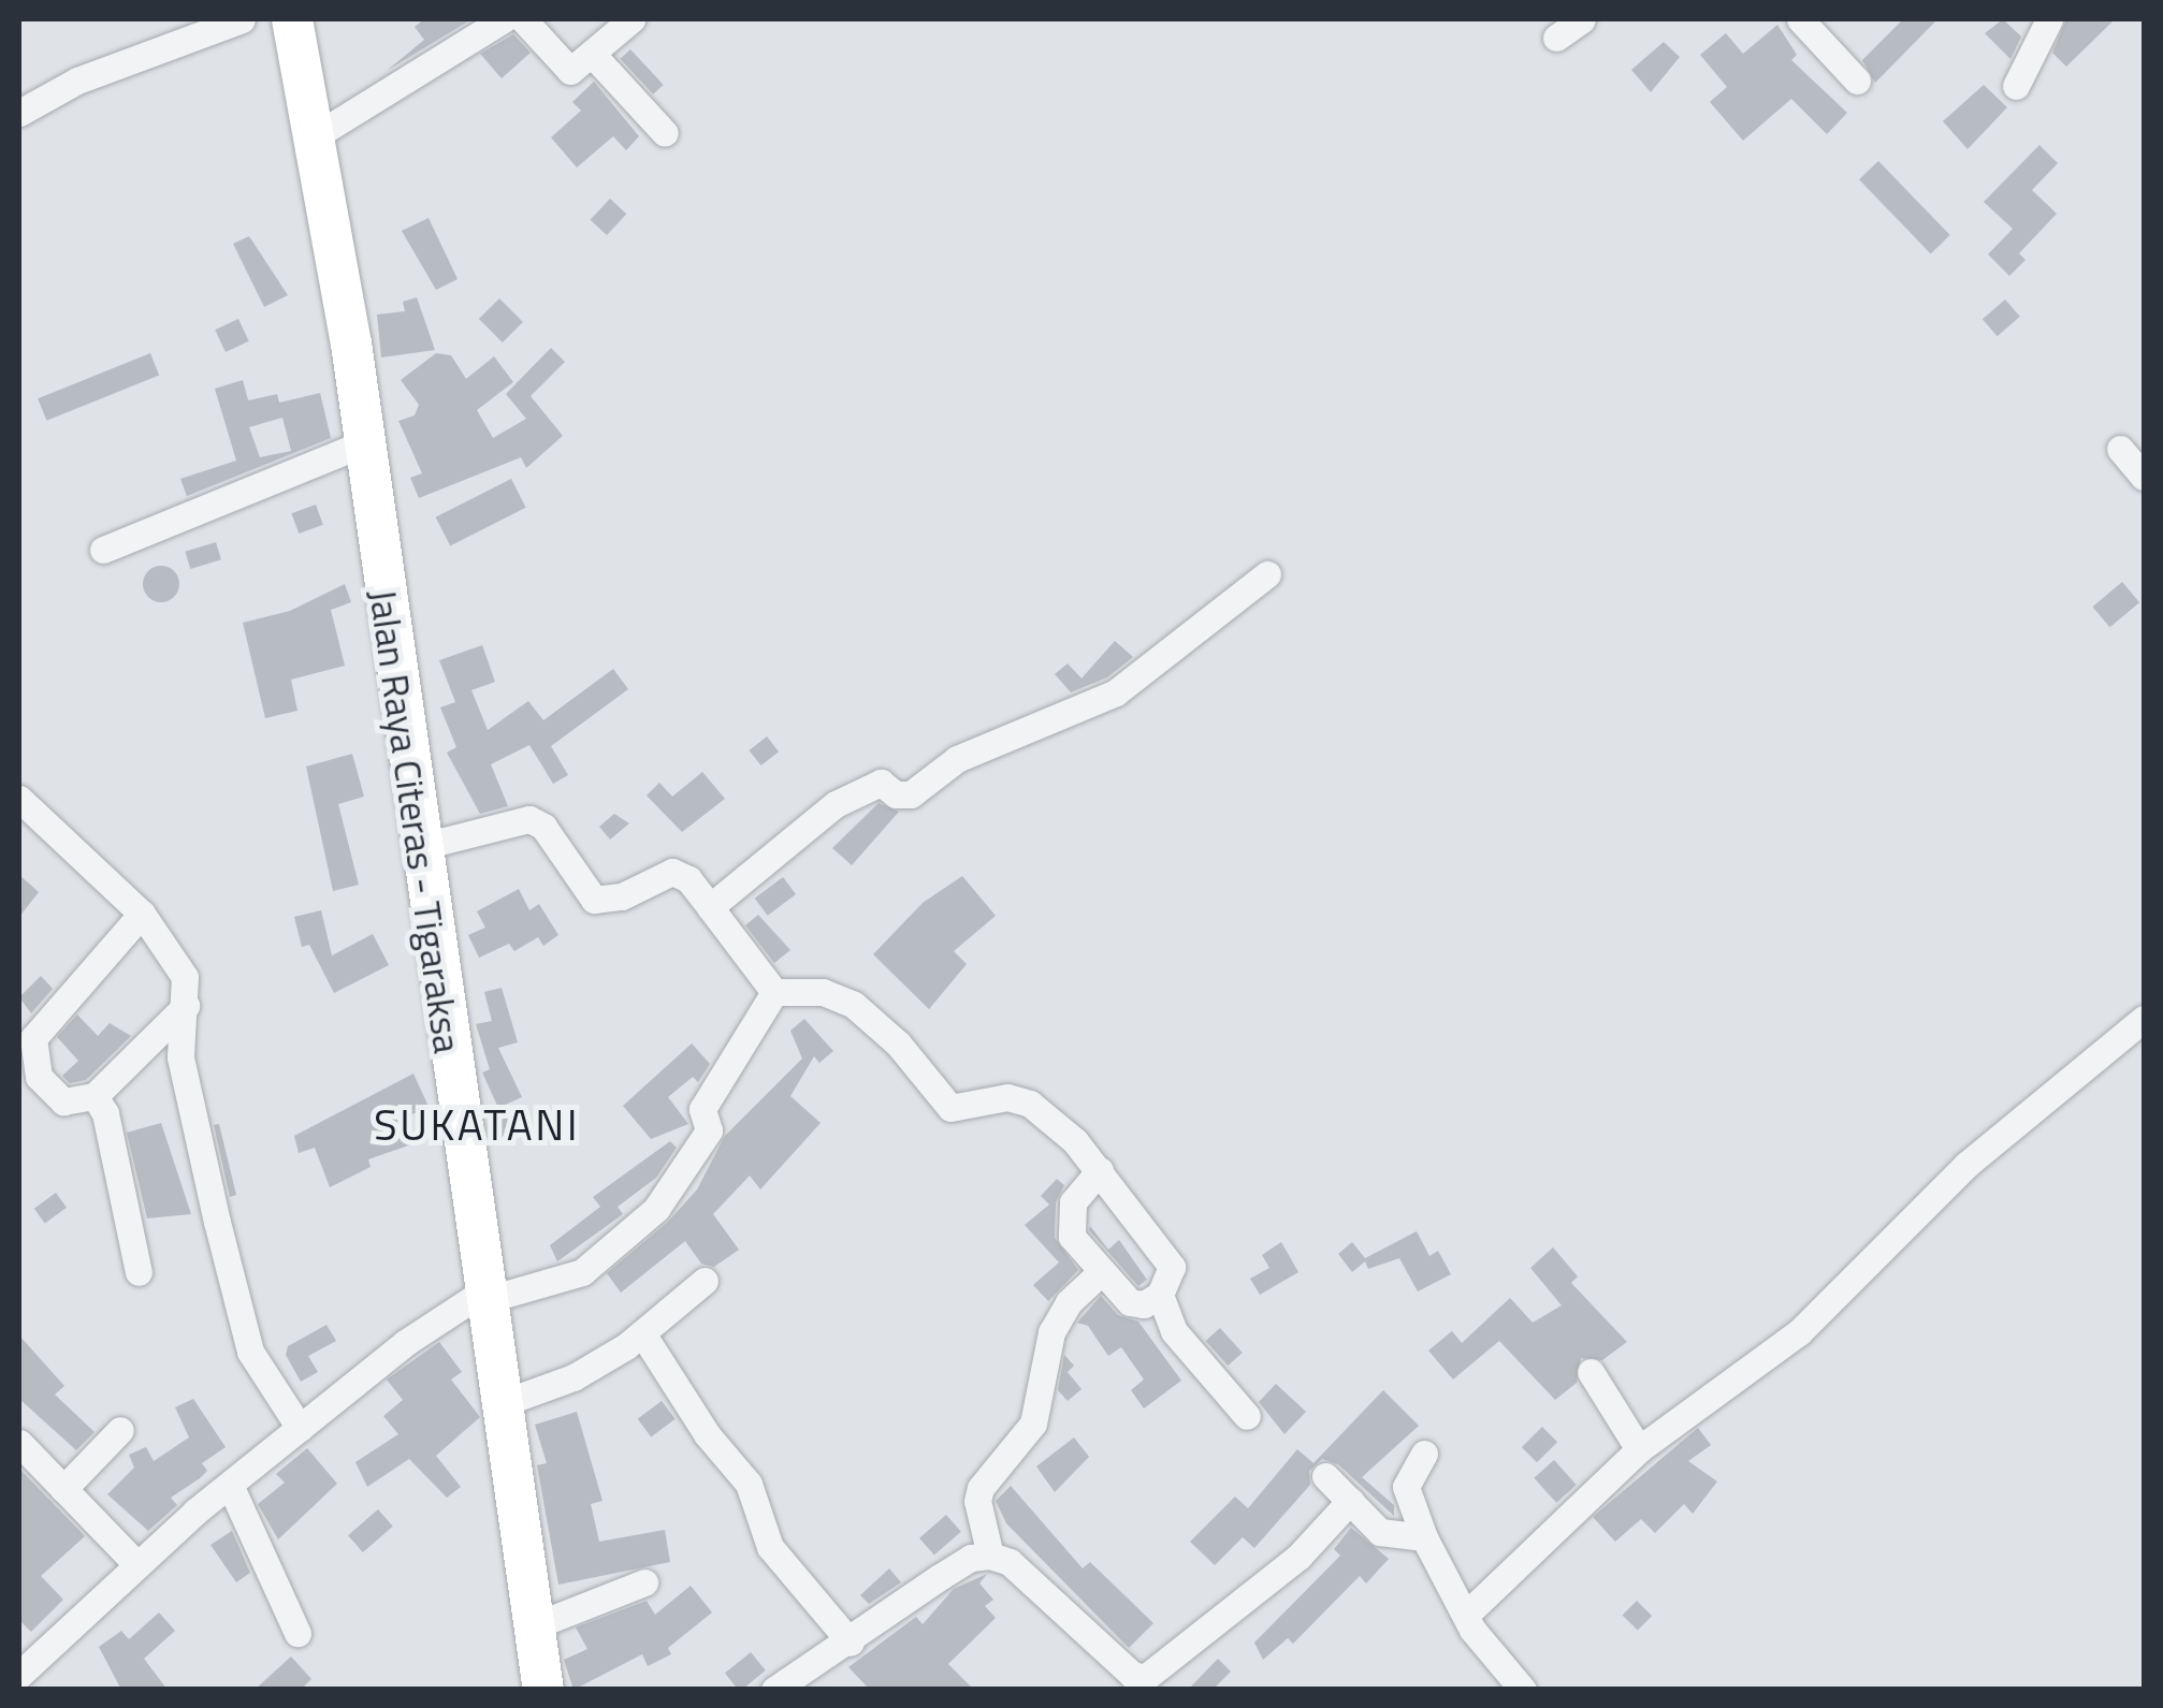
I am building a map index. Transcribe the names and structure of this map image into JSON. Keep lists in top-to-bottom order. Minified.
{"streets":{"main road":["Jalan Raya Citeras - Tigaraksa"]},"districts":["SUKATANI"]}
